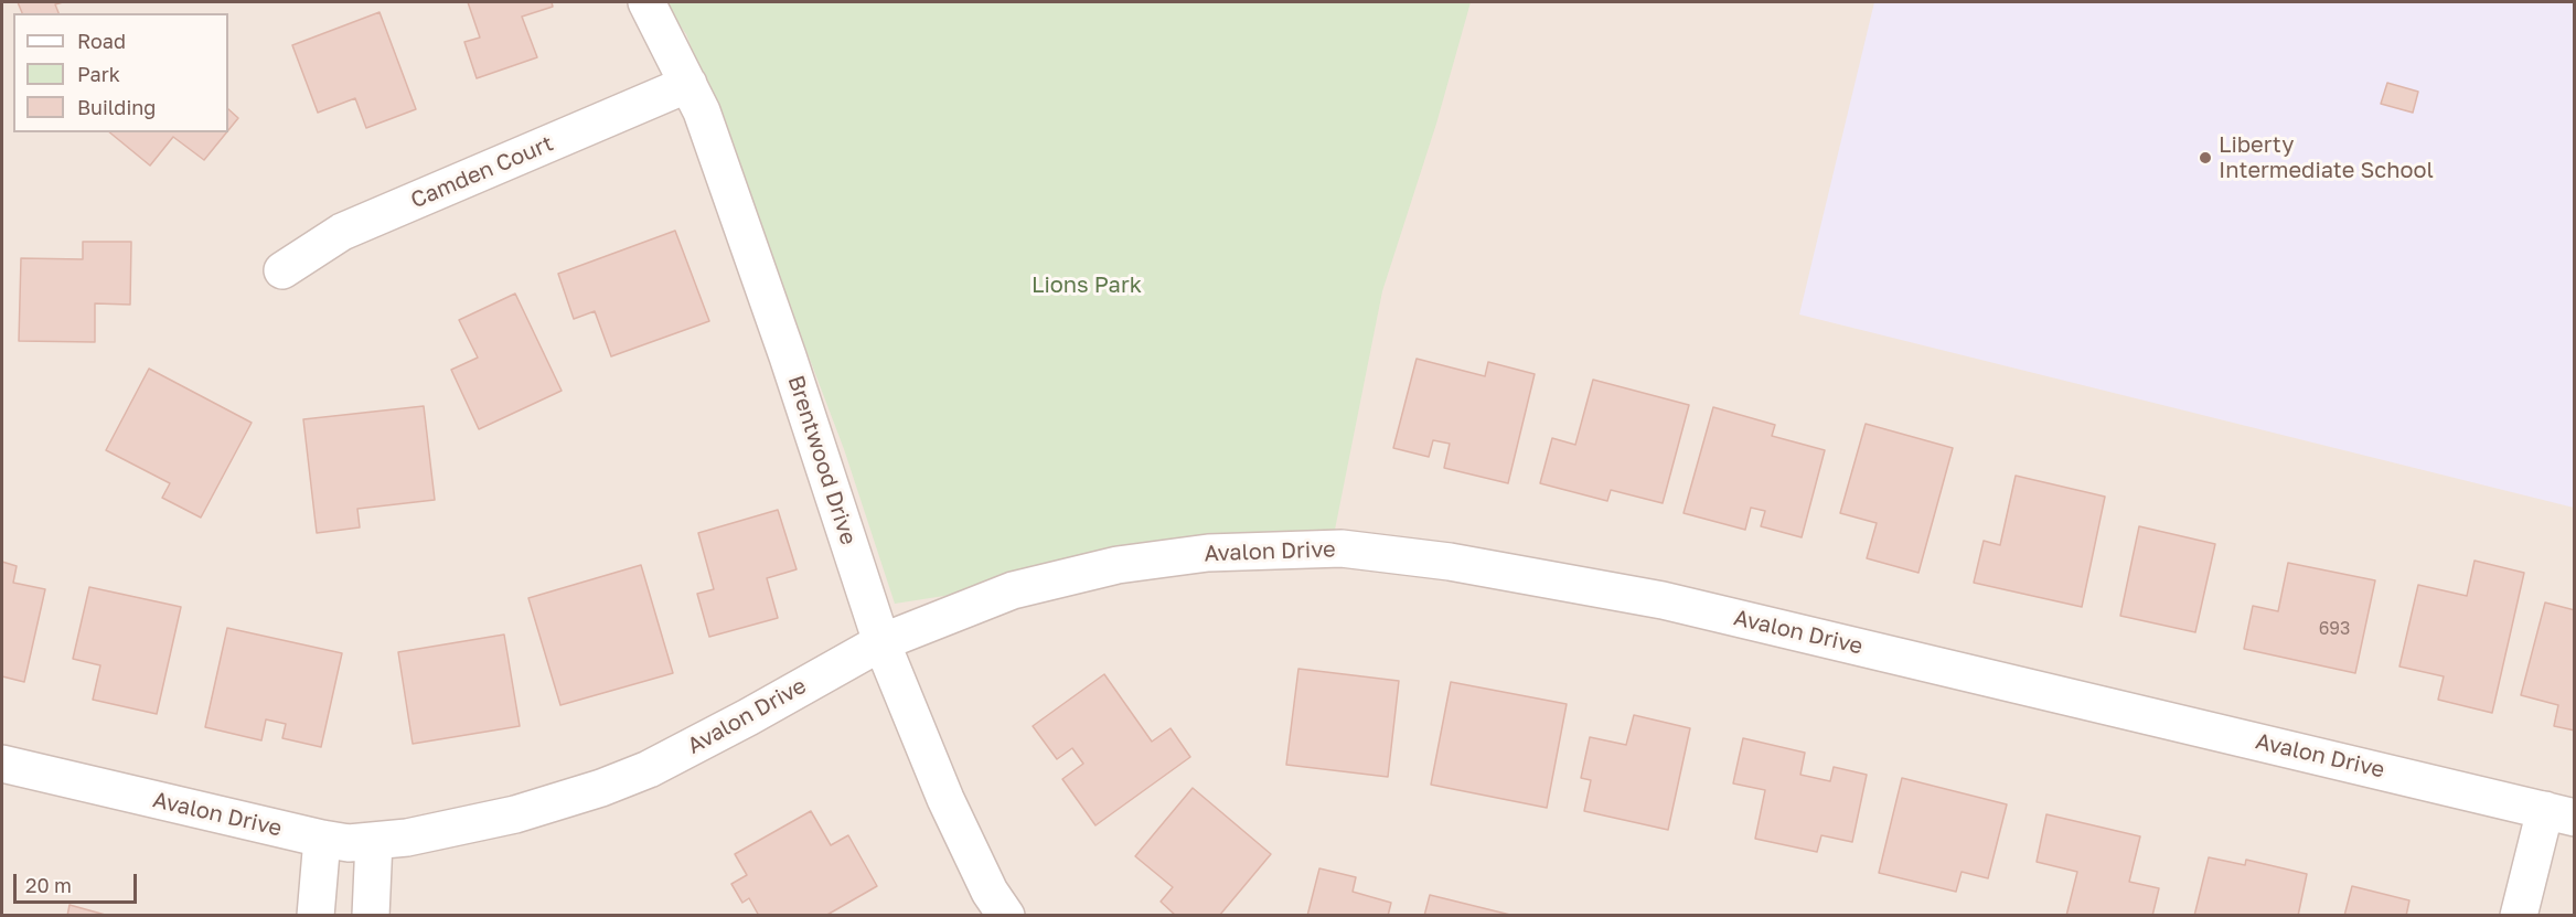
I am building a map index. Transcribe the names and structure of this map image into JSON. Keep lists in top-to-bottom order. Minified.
{"streets":{"street":["Camden Court","Brentwood Drive","Avalon Drive"]},"crossings":[["Camden Court","Brentwood Drive"],["Brentwood Drive","Avalon Drive"]],"parks":["Lions Park"],"places":["Liberty Intermediate School"],"house_numbers":["693"],"legend":["Road","Park","Building"],"scale_bar":"20 m"}
